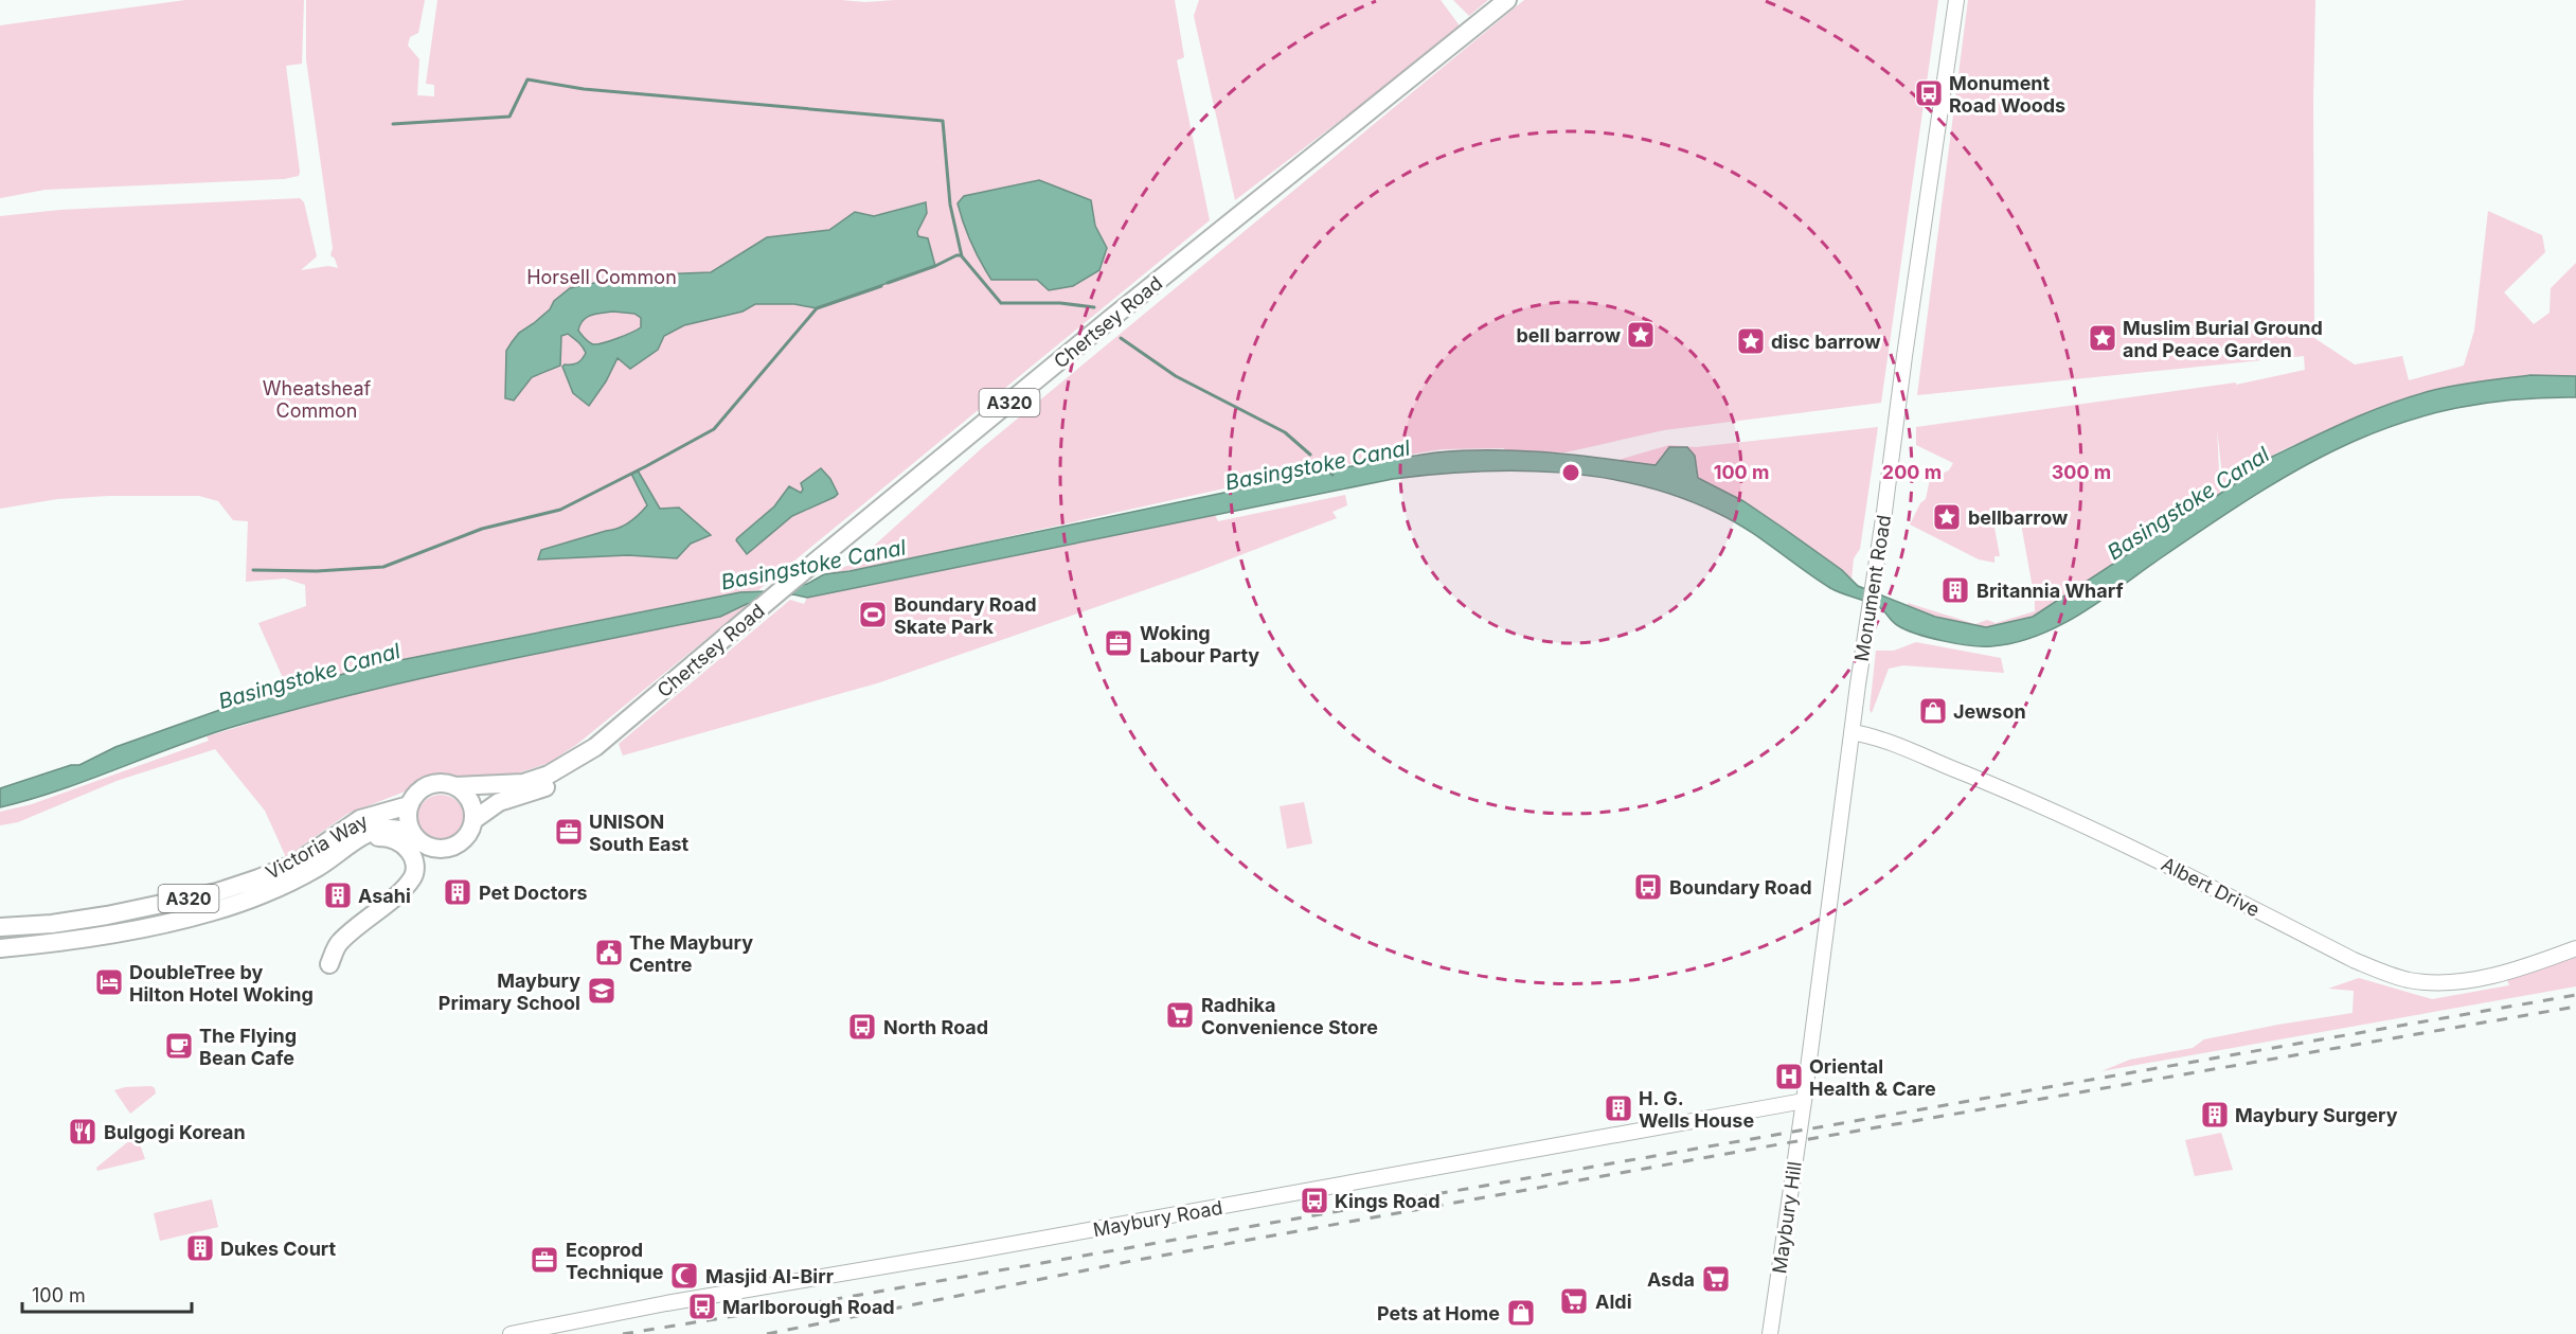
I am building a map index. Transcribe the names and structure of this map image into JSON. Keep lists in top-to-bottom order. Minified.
{"streets":{"main road":["Chertsey Road","A320","Victoria Way"],"street":["Monument Road","Albert Drive","Maybury Hill","Maybury Road"]},"crossings":[["Chertsey Road","A320"],["Chertsey Road","Victoria Way"],["A320","Victoria Way"],["Monument Road","Albert Drive"],["Monument Road","Maybury Hill"],["Monument Road","Maybury Road"],["Maybury Hill","Maybury Road"]],"water":["Basingstoke Canal"],"parks":["Horsell Common","Wheatsheaf Common"],"places":{"bus stop":["Monument Road Woods","Boundary Road","North Road","Kings Road","Marlborough Road"],"place":["bell barrow","Muslim Burial Ground and Peace Garden","disc barrow","bellbarrow"],"building":["Britannia Wharf","Pet Doctors","Asahi","H. G. Wells House","Maybury Surgery","Dukes Court"],"sports":["Boundary Road Skate Park"],"office":["Woking Labour Party","UNISON South East","Ecoprod Technique"],"shop":["Jewson","Pets at Home"],"public building":["The Maybury Centre"],"hotel":["DoubleTree by Hilton Hotel Woking"],"school or university":["Maybury Primary School"],"supermarket":["Radhika Convenience Store","Asda","Aldi"],"cafe":["The Flying Bean Cafe"],"hospital":["Oriental Health & Care"],"restaurant":["Bulgogi Korean"],"mosque":["Masjid Al-Birr"]},"scale_bar":"100 m","rings":["100 m","200 m","300 m"]}
